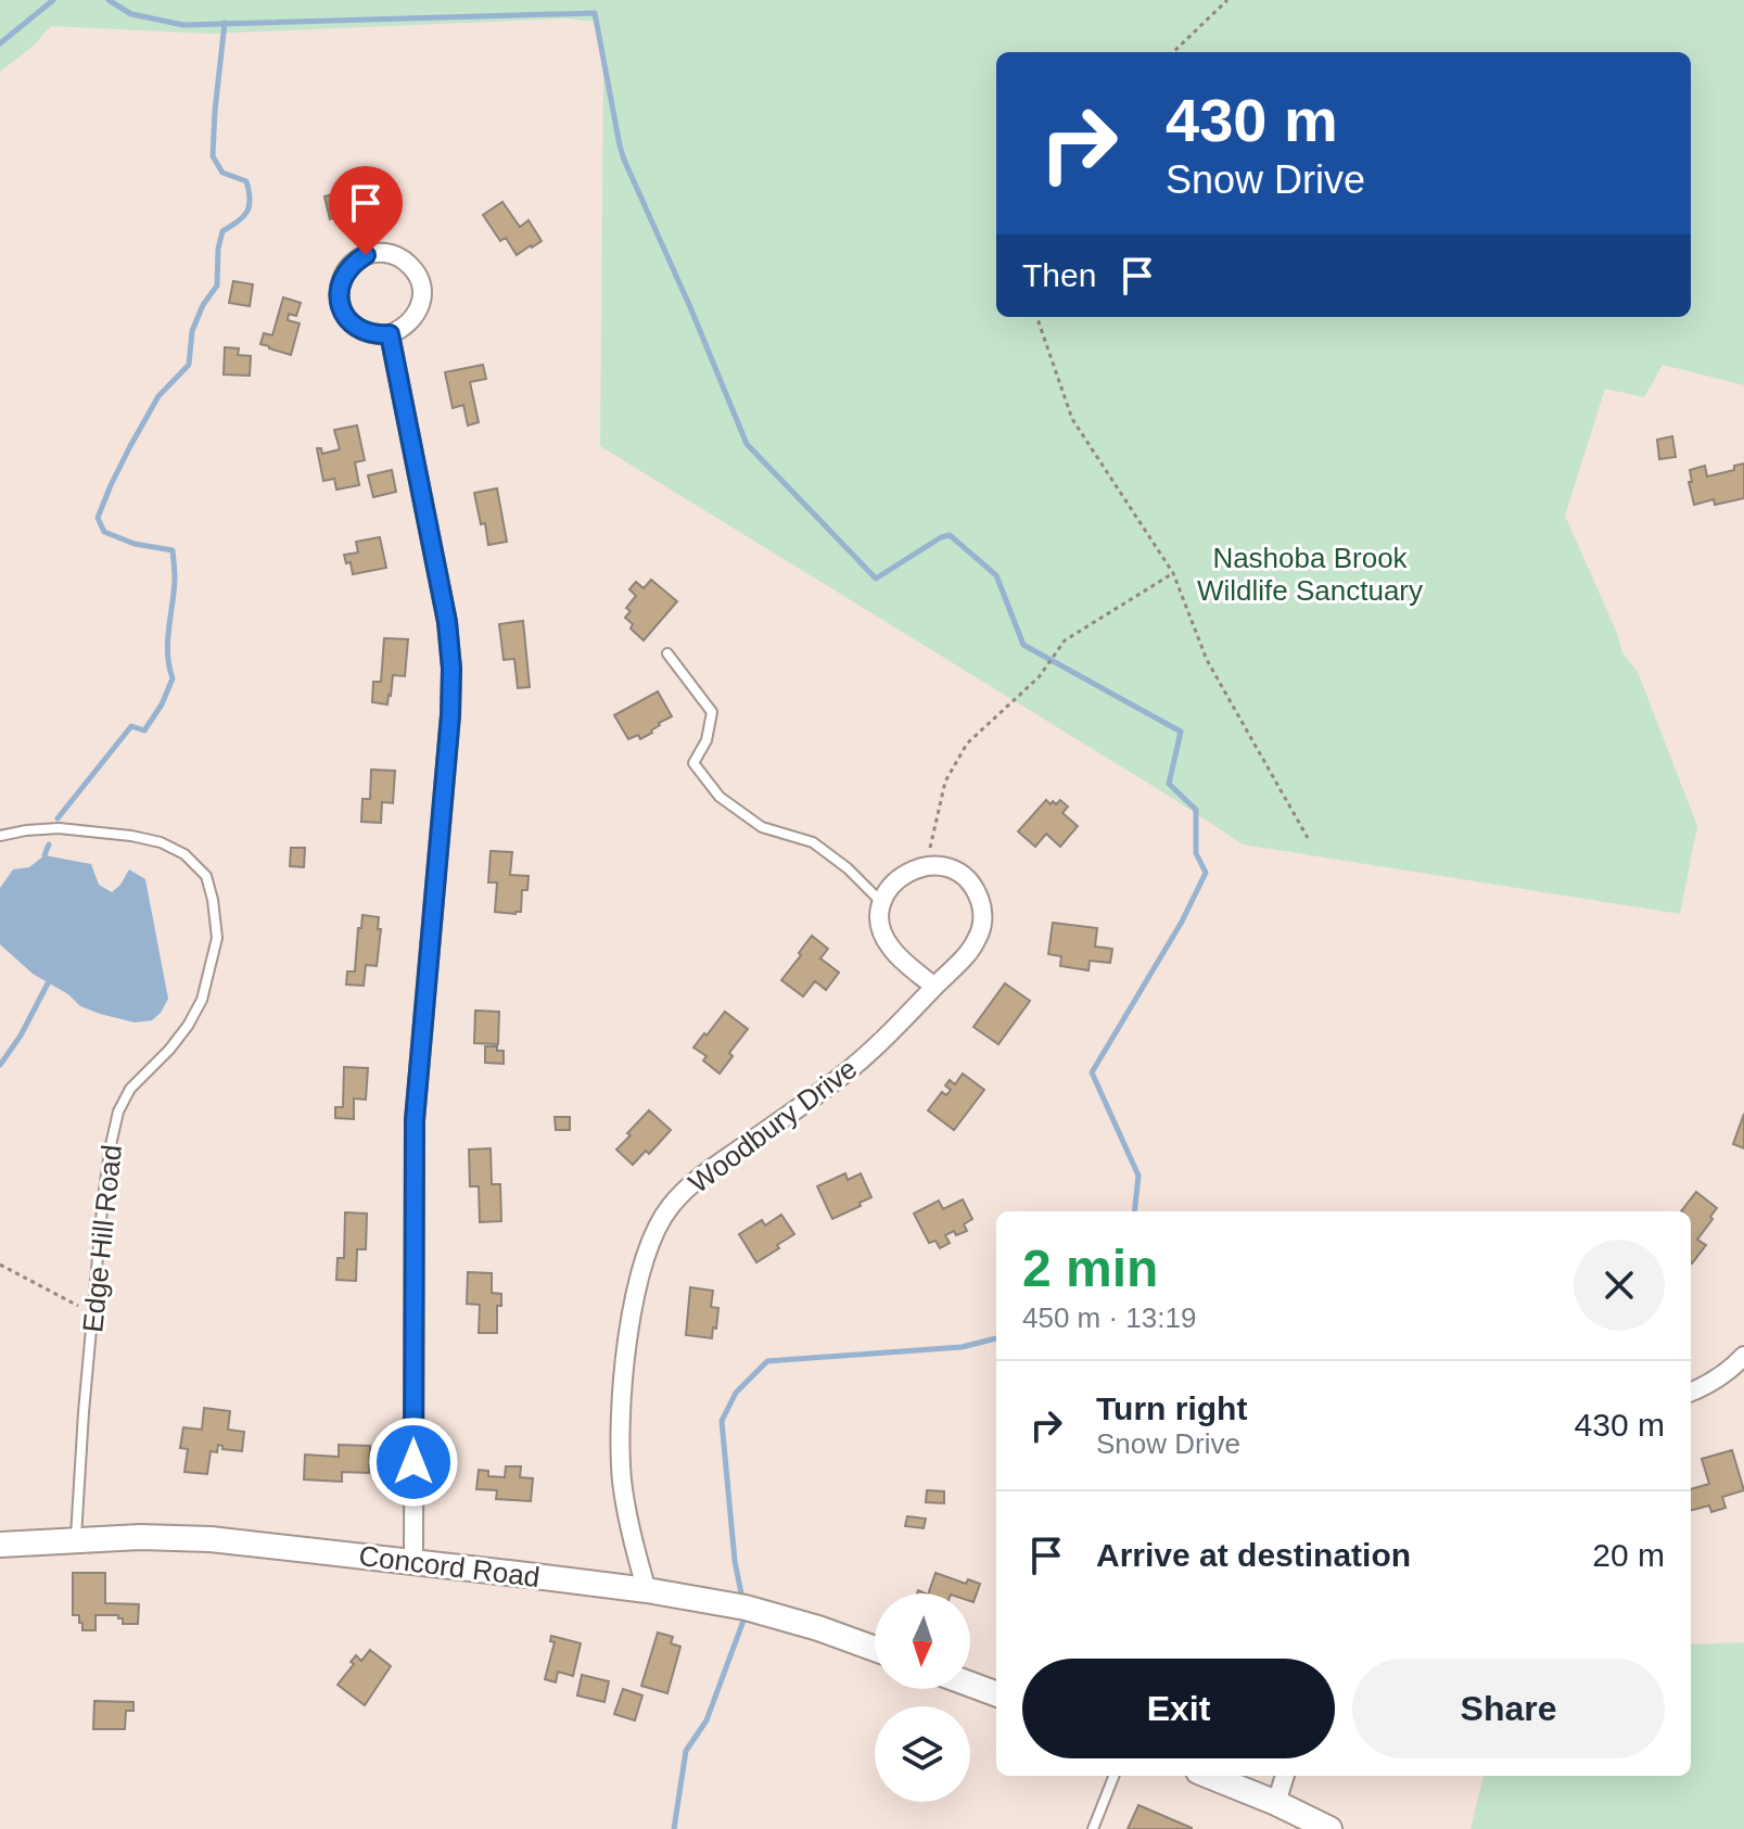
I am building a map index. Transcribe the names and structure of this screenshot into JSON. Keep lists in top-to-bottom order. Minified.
{"streets":{"main road":["Concord Road"],"street":["Woodbury Drive"],"lane":["Edge Hill Road"]},"crossings":[["Woodbury Drive","Concord Road"],["Edge Hill Road","Concord Road"]],"parks":["Nashoba Brook Wildlife Sanctuary"],"north":"bottom","page":{"turn":["430 m","Snow Drive"],"then":"Then","heading":["2 min","450 m · 13:19"],"list":[{"name":"Turn right","note":"Snow Drive","value":"430 m"},{"name":"Arrive at destination","value":"20 m"}],"buttons":["Exit","Share"]}}
